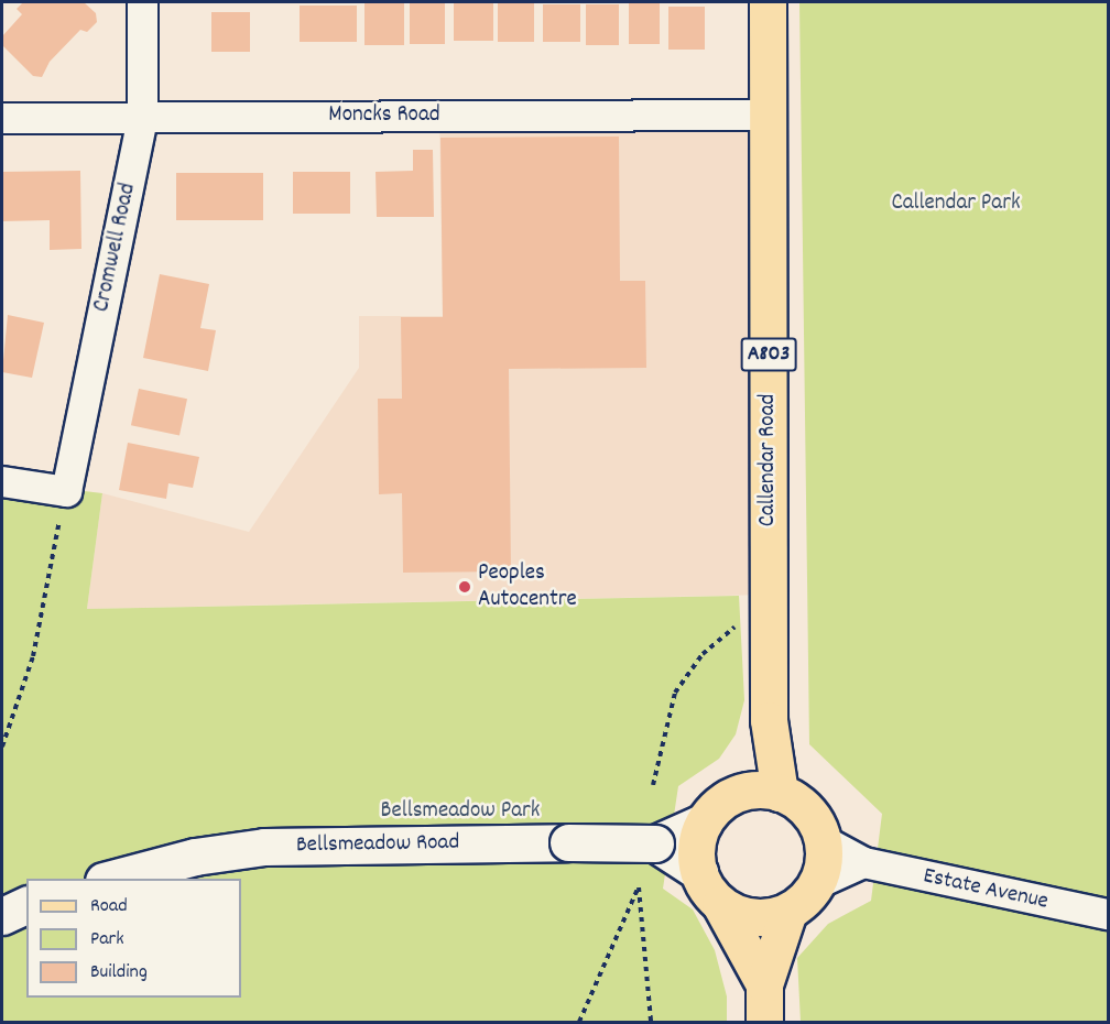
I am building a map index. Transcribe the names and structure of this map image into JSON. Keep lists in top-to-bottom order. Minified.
{"streets":{"main road":["A803","Callendar Road","Bellsmeadow Road"],"street":["Moncks Road","Cromwell Road","Estate Avenue"]},"crossings":[["Moncks Road","Cromwell Road"],["Moncks Road","Callendar Road"],["Callendar Road","Bellsmeadow Road"],["Callendar Road","Estate Avenue"],["Bellsmeadow Road","Estate Avenue"]],"parks":["Callendar Park","Bellsmeadow Park"],"places":["Peoples Autocentre"],"legend":["Road","Park","Building"]}
